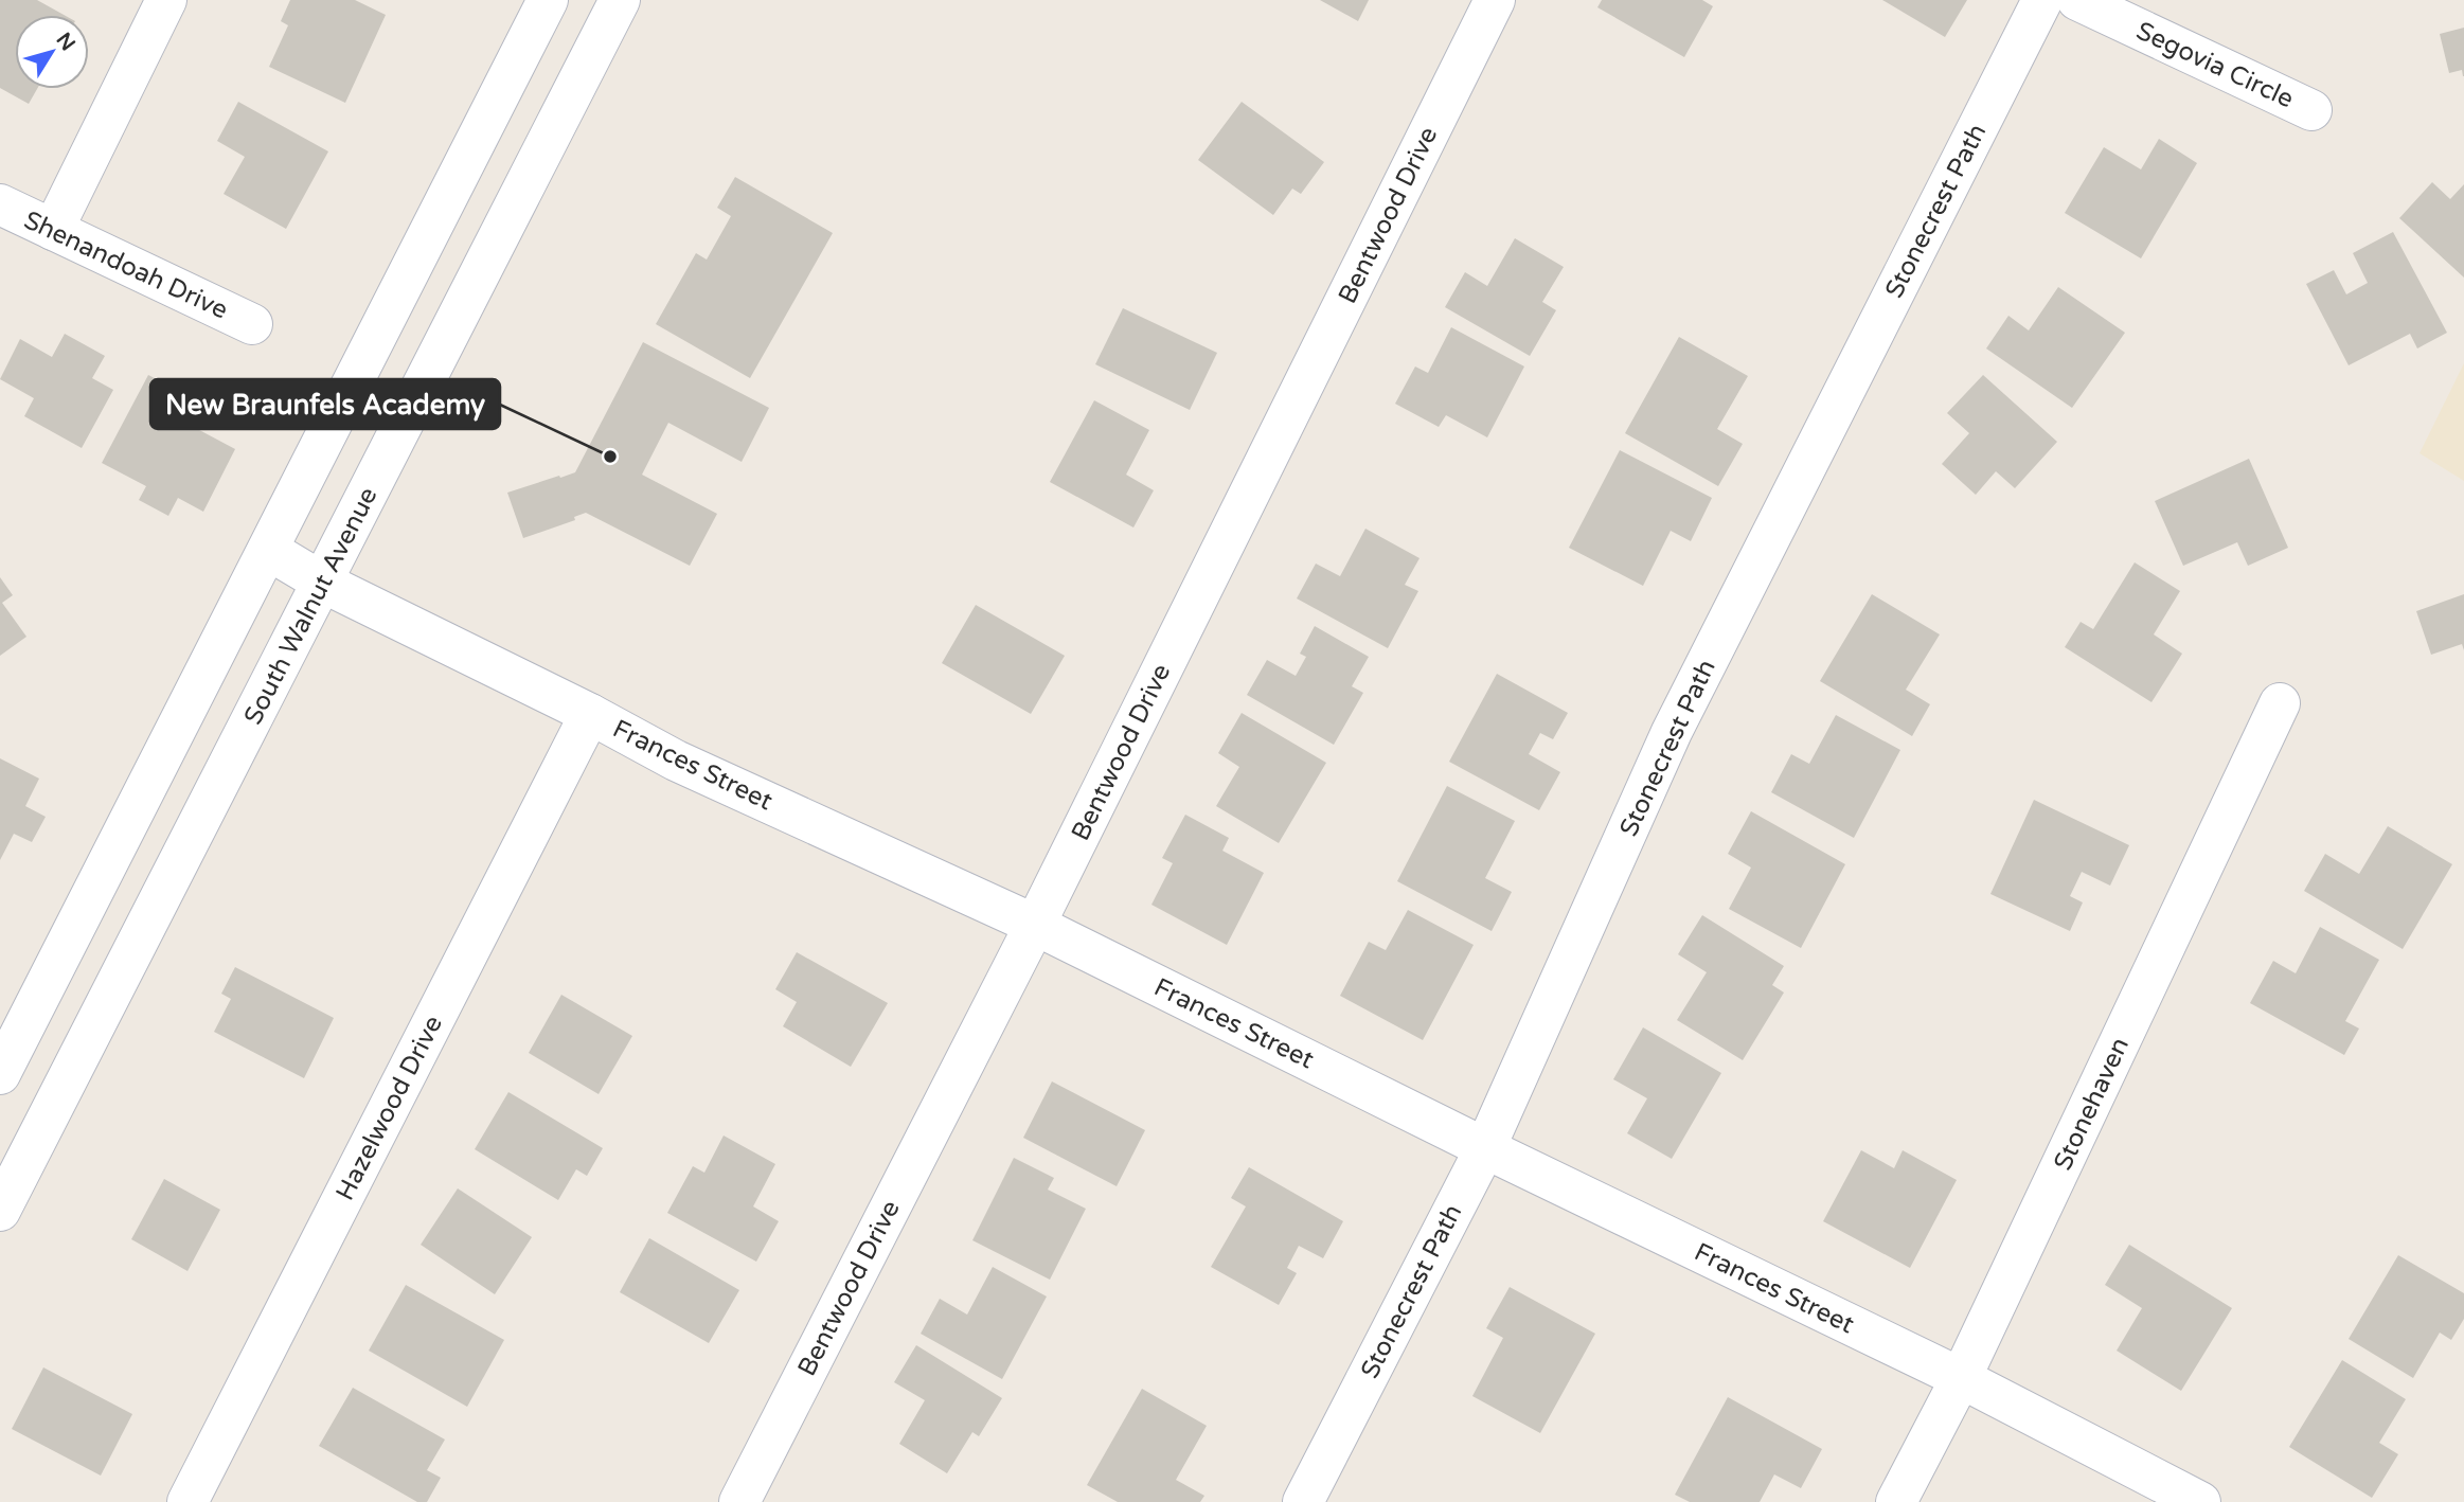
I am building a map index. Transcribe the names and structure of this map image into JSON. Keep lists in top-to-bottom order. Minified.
{"streets":{"street":["Segovia Circle","Stonecrest Path","Bentwood Drive","Shenandoah Drive","South Walnut Avenue","Frances Street","Stonehaven","Hazelwood Drive"]},"crossings":[["Stonecrest Path","Frances Street"],["Bentwood Drive","Frances Street"],["South Walnut Avenue","Frances Street"],["Frances Street","Stonehaven"],["Frances Street","Hazelwood Drive"]],"places":["New Braunfels Academy"],"north":"top right"}
